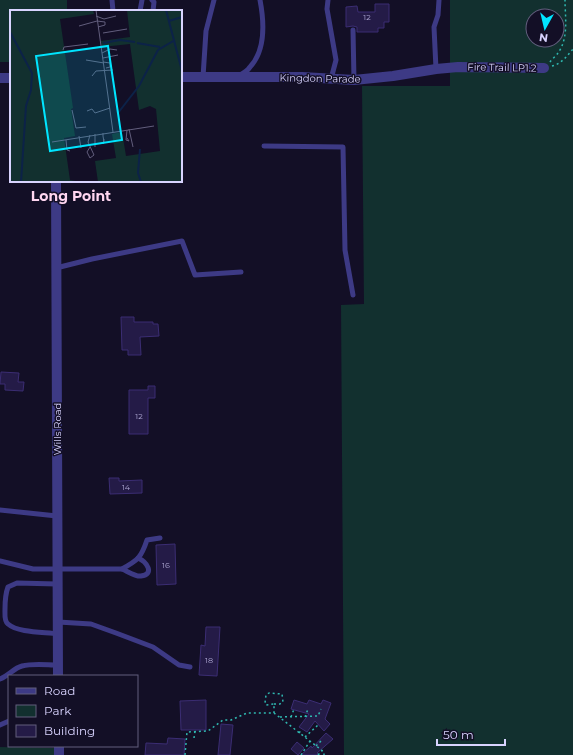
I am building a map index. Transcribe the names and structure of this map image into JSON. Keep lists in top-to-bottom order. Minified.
{"streets":{"street":["Fire Trail LP1.2","Kingdon Parade","Wills Road"]},"crossings":[["Fire Trail LP1.2","Kingdon Parade"]],"districts":["Long Point"],"house_numbers":["12","12","14","16","18"],"legend":["Road","Park","Building"],"scale_bar":"50 m","north":"bottom"}
